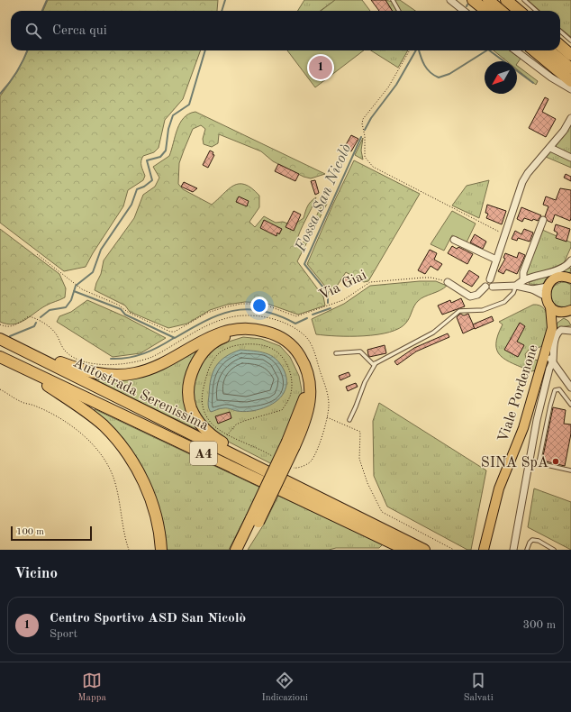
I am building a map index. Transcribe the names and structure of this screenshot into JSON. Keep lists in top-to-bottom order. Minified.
{"streets":{"highway":["Autostrada Serenissima","A4"],"main road":["Viale Pordenone"],"path":["Via Giai"]},"water":["Fossa San Nicolò"],"places":["SINA SpA"],"scale_bar":"100 m","north":"bottom left","page":{"search":"Cerca qui","pins":"1","scale":"100 m","heading":"Vicino","list":[{"mark":"1","name":"Centro Sportivo ASD San Nicolò","note":"Sport","value":"300 m"}],"nav":["Mappa","Indicazioni","Salvati"]}}
